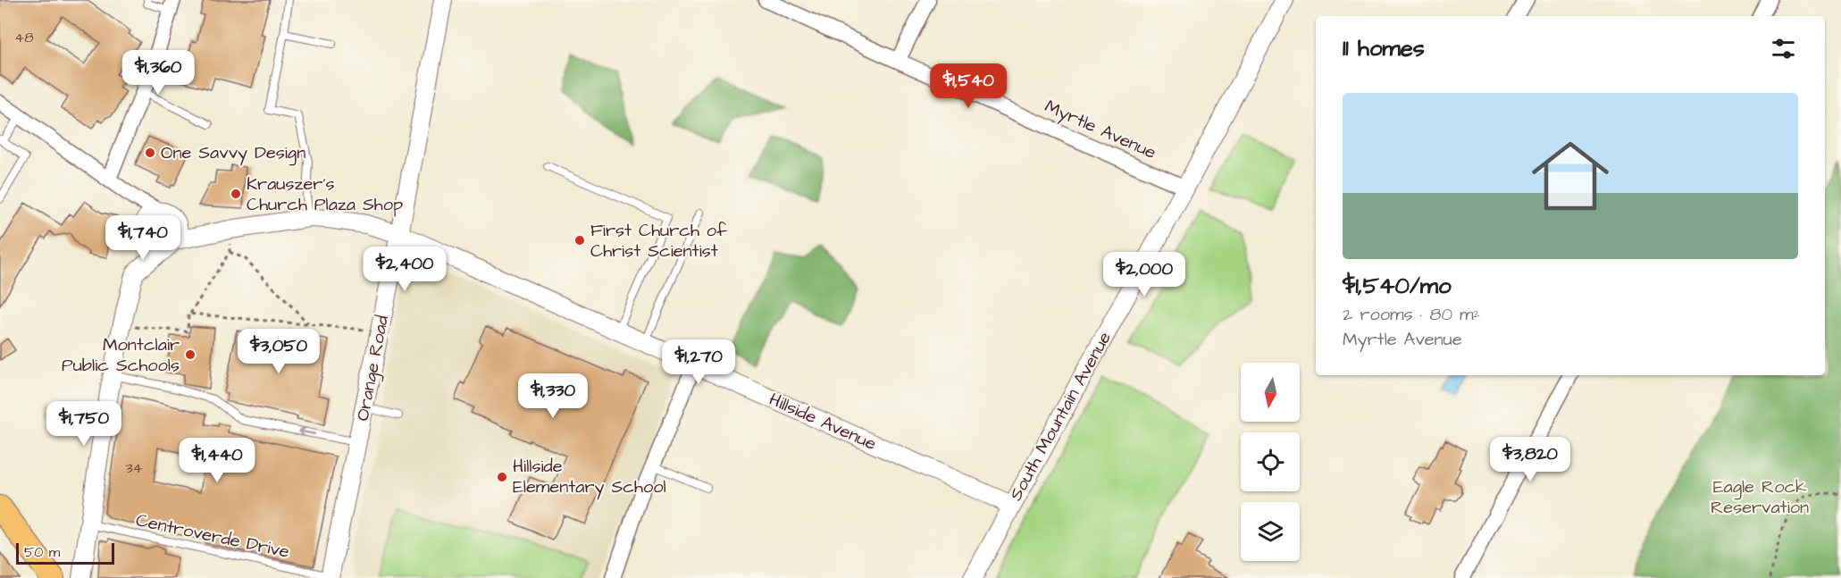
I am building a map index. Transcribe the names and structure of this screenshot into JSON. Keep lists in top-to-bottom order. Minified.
{"streets":{"street":["Myrtle Avenue","Orange Road","South Mountain Avenue","Hillside Avenue"],"lane":["Centroverde Drive"]},"crossings":[["Myrtle Avenue","South Mountain Avenue"],["Orange Road","Hillside Avenue"],["Orange Road","Centroverde Drive"],["South Mountain Avenue","Hillside Avenue"]],"parks":["Eagle Rock Reservation"],"places":["One Savvy Design","Krauszer's Church Plaza Shop","First Church of Christ Scientist","Montclair Public Schools","Hillside Elementary School"],"house_numbers":["48","34"],"scale_bar":"50 m","north":"bottom","page":{"heading":"11 homes","price":["$1,360","$1,540","$1,740","$2,400","$2,000","$3,050","$1,270","$1,330","$1,750","$3,820","$1,440"],"list":[{"name":"$1,540/mo","note":"2 rooms · 80 m² · Myrtle Avenue"}],"scale":"50 m"}}
